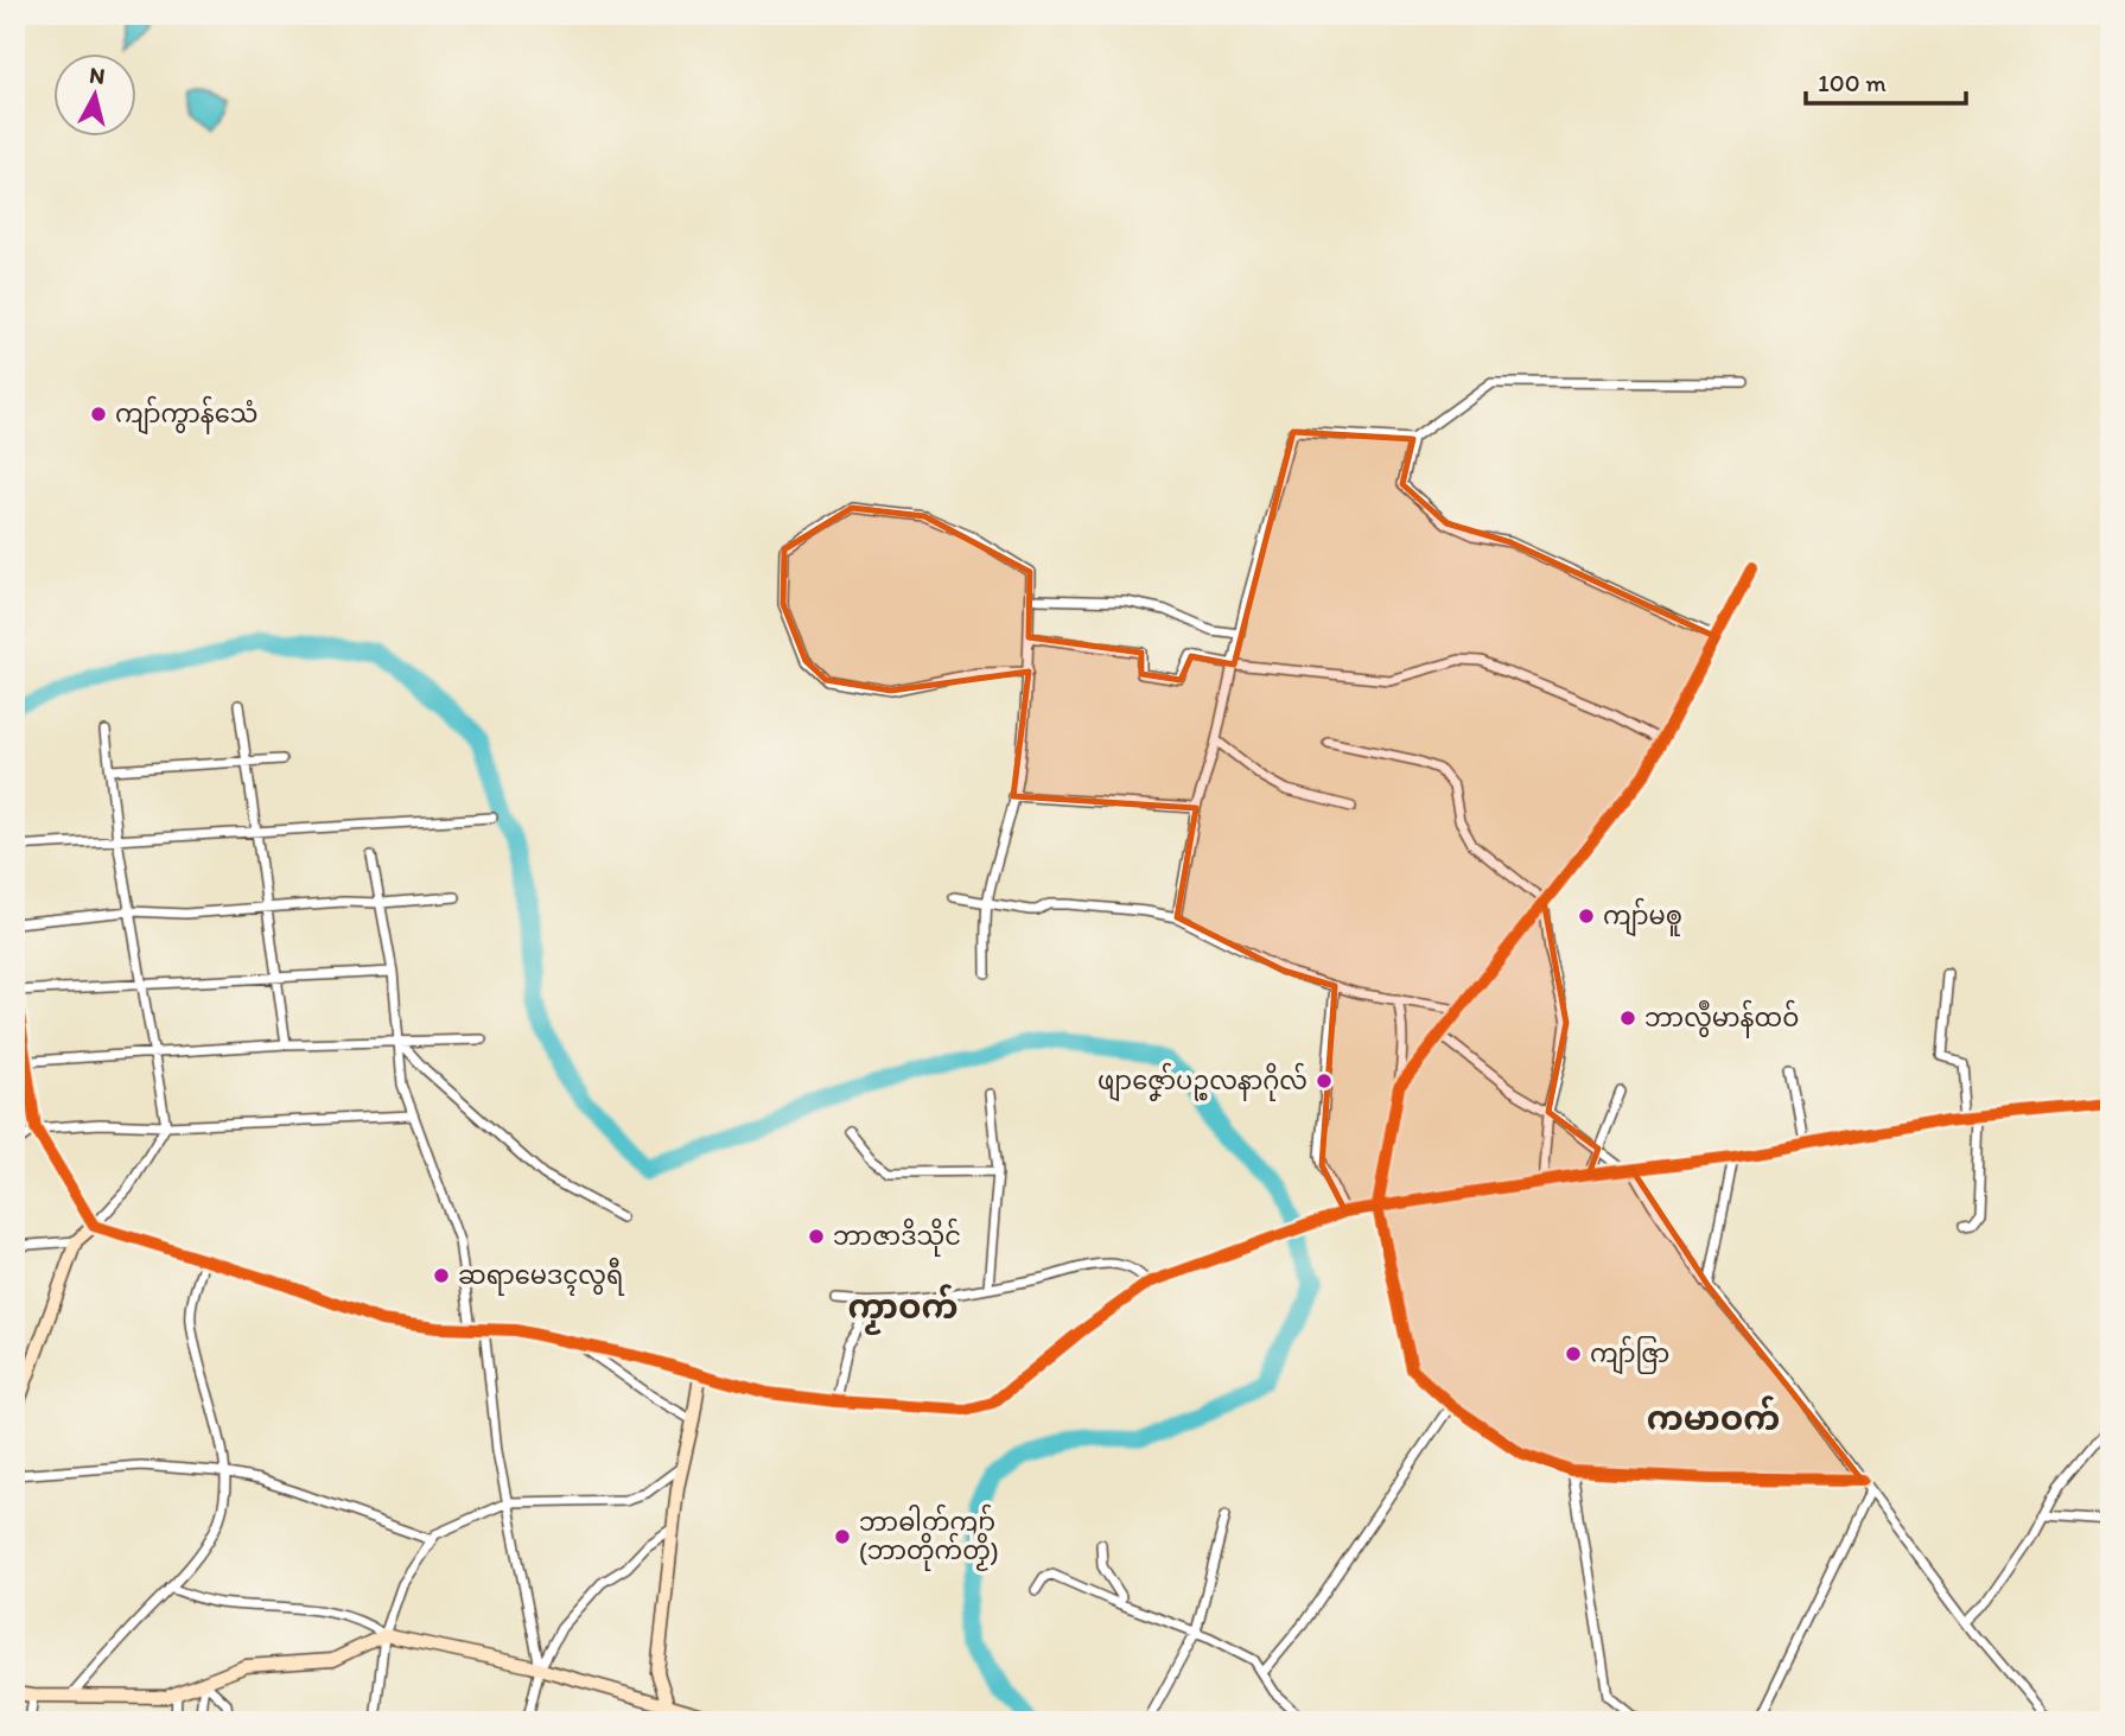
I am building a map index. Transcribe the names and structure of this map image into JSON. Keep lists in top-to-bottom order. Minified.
{"districts":["ကၟာဝက်","ကမာဝက်"],"places":["ကျာ်ကွာန်သေံ","ကျာ်မၜူ","ဘာလွဳမာန်ထဝ်","ဖျာဇၞော်ပဉ္စလနာဂိုလ်","ဘာဇာဒိသိုင်","ဆရာမေဒၚလွရီ","ကျာ်ဇြာ","ဘာဓါတ်ကျာ် (ဘာတိုက်တၟိ)"],"scale_bar":"100 m","north":"top"}
